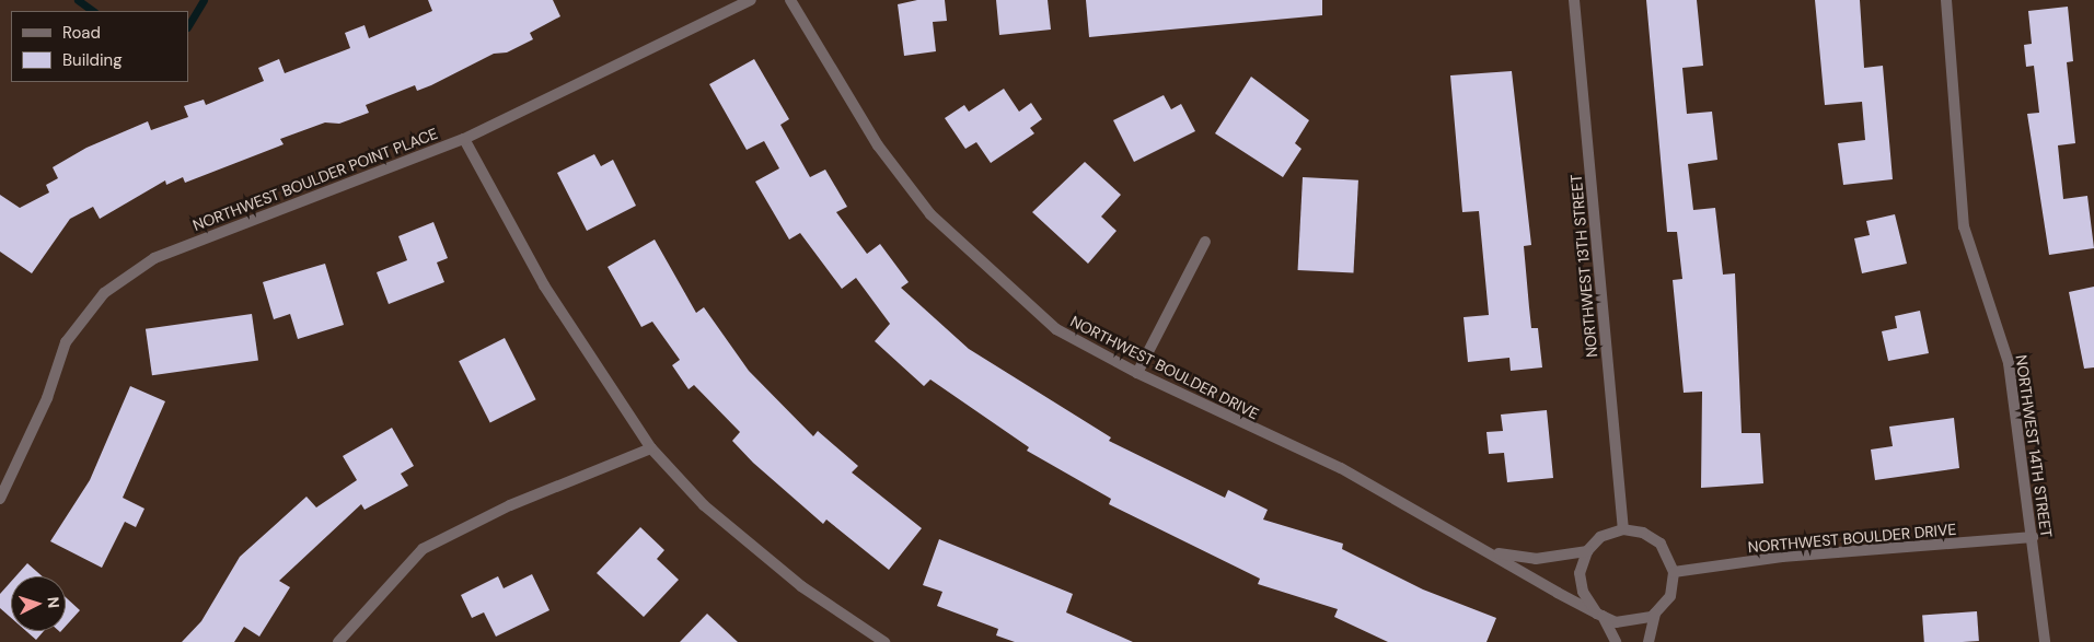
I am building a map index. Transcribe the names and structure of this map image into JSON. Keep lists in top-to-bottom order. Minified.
{"streets":{"street":["NORTHWEST BOULDER POINT PLACE","NORTHWEST 13TH STREET","NORTHWEST BOULDER DRIVE","NORTHWEST 14TH STREET"]},"crossings":[["NORTHWEST 13TH STREET","NORTHWEST BOULDER DRIVE"],["NORTHWEST BOULDER DRIVE","NORTHWEST 14TH STREET"]],"legend":["Road","Building"],"north":"right"}
